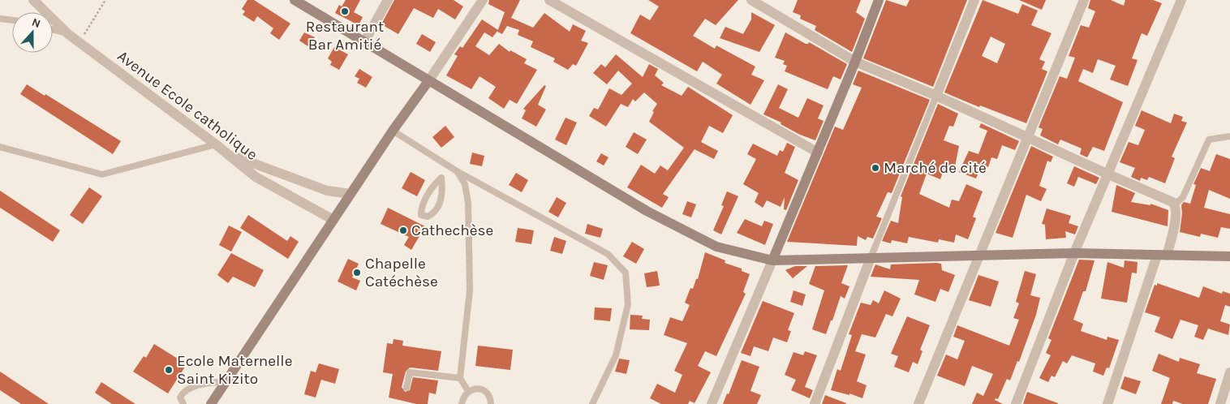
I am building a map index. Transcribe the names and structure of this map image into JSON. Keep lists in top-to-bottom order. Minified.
{"streets":{"street":["Avenue Ecole catholique"]},"places":["Restaurant Bar Amitié","Marché de cité","Cathechèse","Chapelle Catéchèse","Ecole Maternelle Saint Kizito"],"north":"top"}
